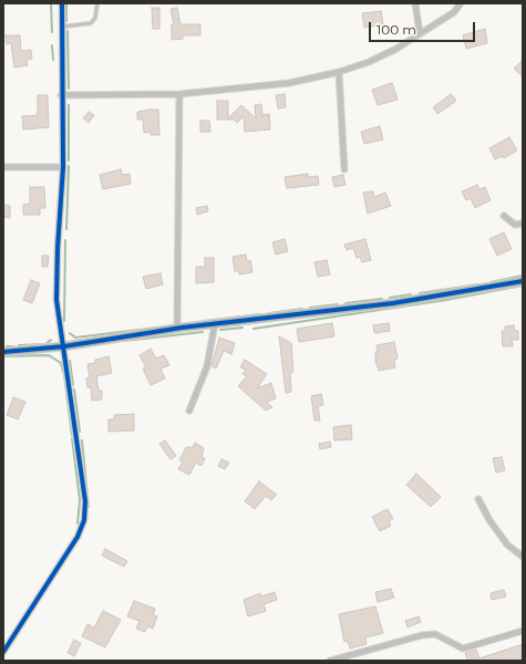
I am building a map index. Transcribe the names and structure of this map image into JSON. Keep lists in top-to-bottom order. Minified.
{"scale_bar":"100 m"}
